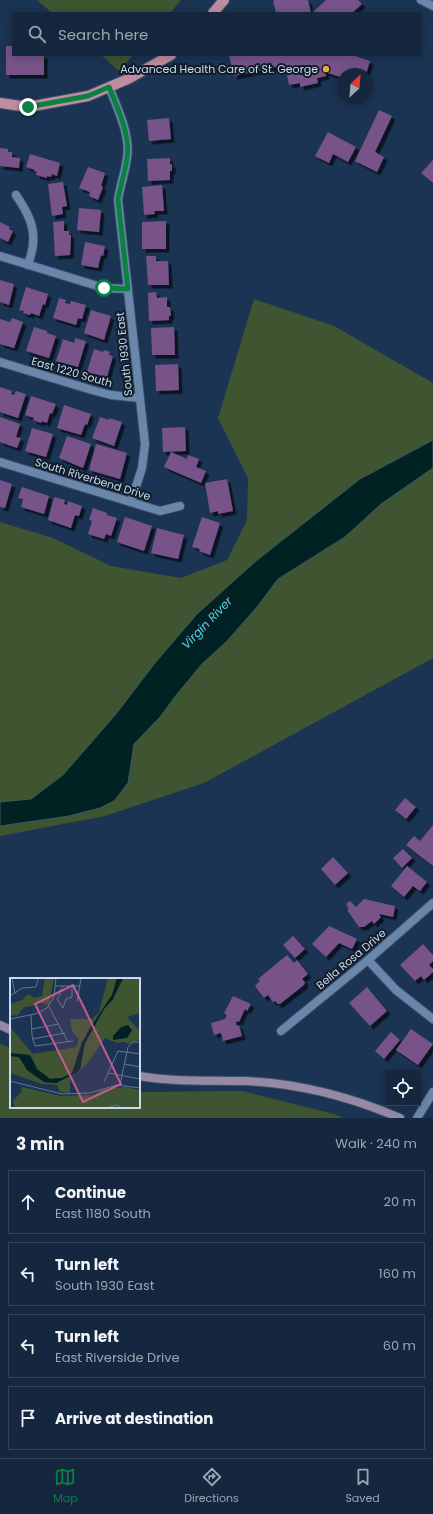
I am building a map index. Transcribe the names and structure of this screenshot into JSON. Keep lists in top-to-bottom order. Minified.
{"streets":{"street":["South 1930 East","East 1220 South","South Riverbend Drive","Bella Rosa Drive"]},"crossings":[["South 1930 East","East 1220 South"],["South 1930 East","South Riverbend Drive"]],"water":["Virgin River"],"places":["Advanced Health Care of St. George"],"north":"top right","page":{"search":"Search here","heading":["3 min","Walk · 240 m"],"list":[["Continue","East 1180 South","20 m"],["Turn left","South 1930 East","160 m"],["Turn left","East Riverside Drive","60 m"],"Arrive at destination"],"nav":["Map","Directions","Saved"]}}
